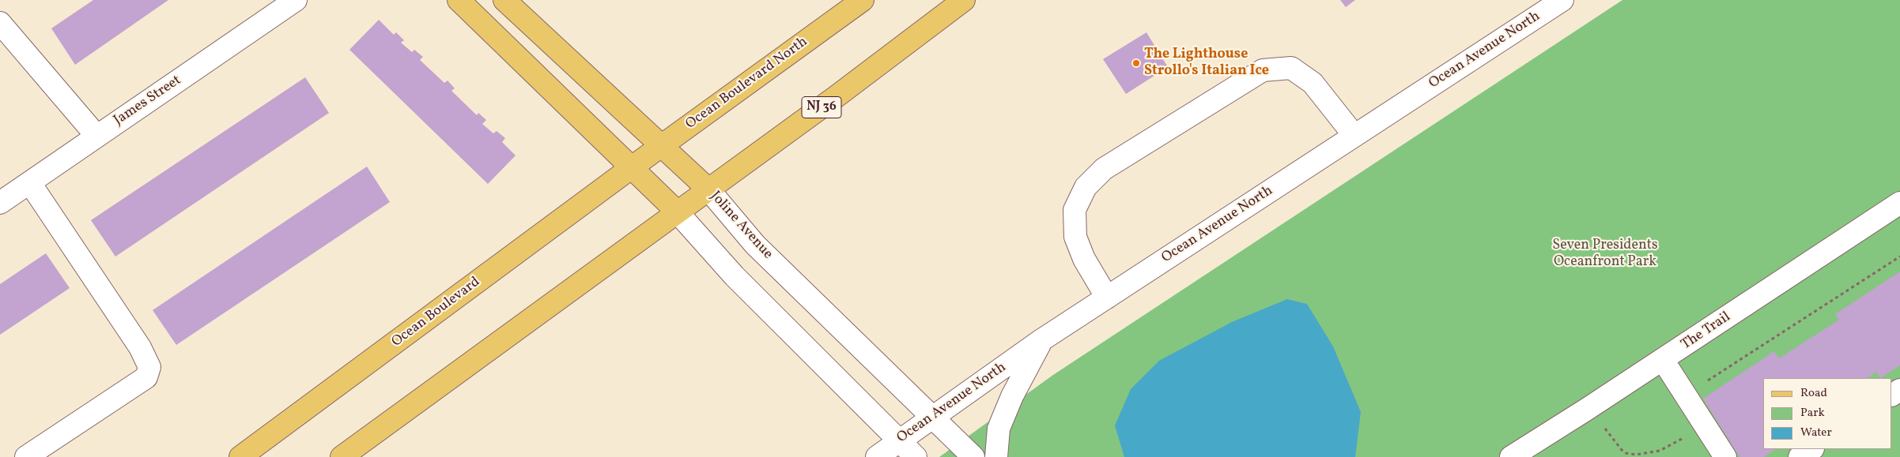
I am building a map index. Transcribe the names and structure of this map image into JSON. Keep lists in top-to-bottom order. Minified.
{"streets":{"main road":["Ocean Boulevard North","NJ 36","Joline Avenue","Ocean Boulevard"],"street":["Ocean Avenue North","James Street","The Trail"]},"crossings":[["Ocean Avenue North","Joline Avenue"],["Ocean Boulevard North","Joline Avenue"],["Ocean Boulevard North","Ocean Boulevard"],["NJ 36","Joline Avenue"]],"parks":["Seven Presidents Oceanfront Park"],"places":["The Lighthouse Strollo's Italian Ice"],"legend":["Road","Park","Water"]}
